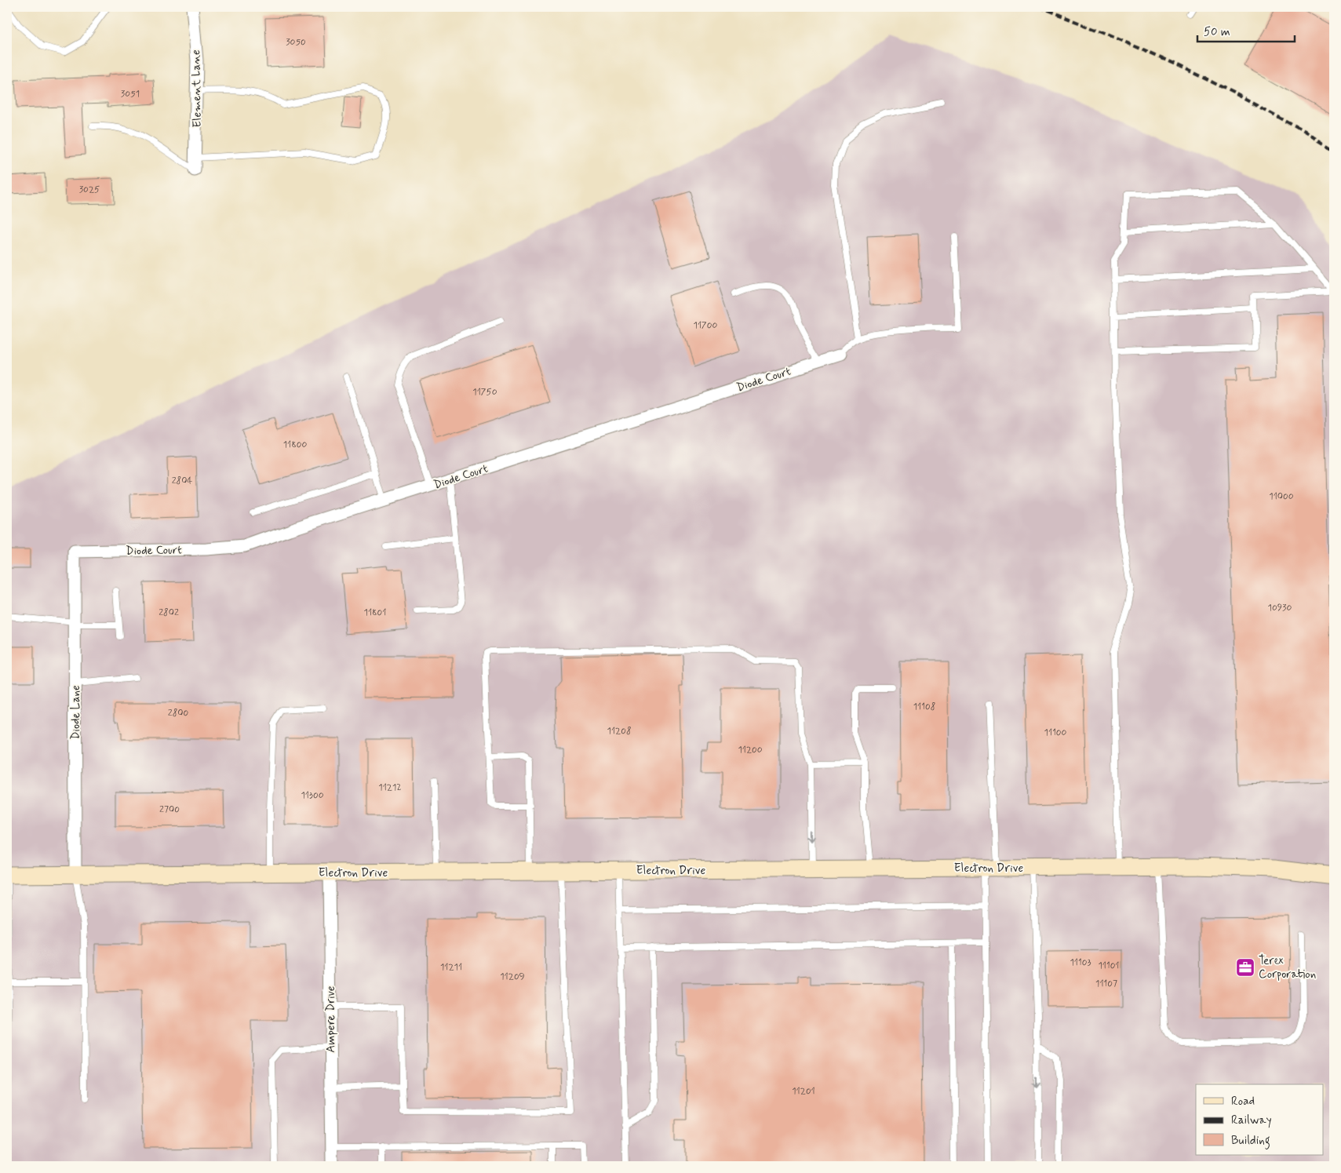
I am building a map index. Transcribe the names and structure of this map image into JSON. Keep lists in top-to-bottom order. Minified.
{"streets":{"street":["Element Lane","Diode Court","Diode Lane","Electron Drive","Ampere Drive"]},"crossings":[["Diode Court","Diode Lane"],["Diode Lane","Electron Drive"],["Electron Drive","Ampere Drive"]],"places":{"office":["Terex Corporation"]},"house_numbers":["3050","3051","3025","11700","11750","11800","2804","11000","10930","2802","11801","11108","2800","11208","11100","11200","11212","11300","2700","11103","11101","11211","11209","11107","11201"],"legend":["Road","Railway","Building"],"scale_bar":"50 m"}
